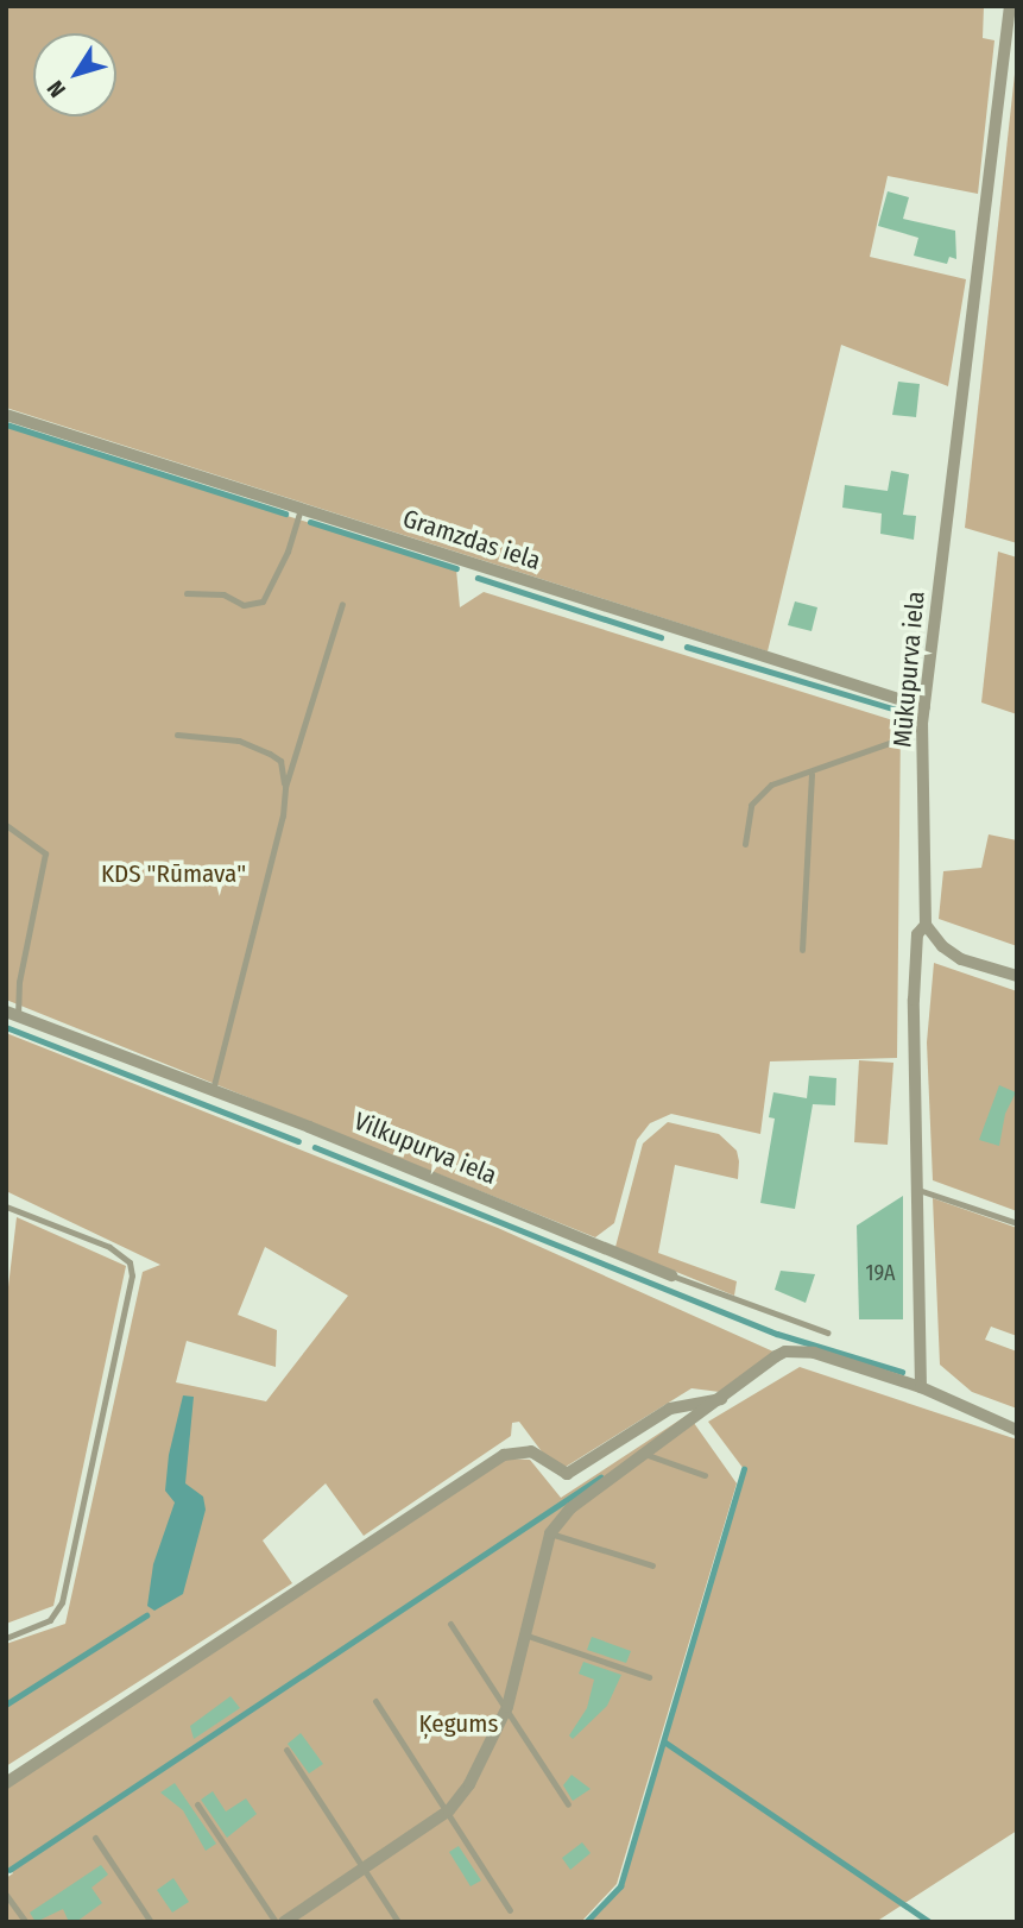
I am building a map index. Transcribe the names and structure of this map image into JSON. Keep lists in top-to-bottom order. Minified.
{"streets":{"street":["Gramzdas iela","Mūkupurva iela","Vilkupurva iela"]},"crossings":[["Gramzdas iela","Mūkupurva iela"]],"parks":["KDS \"Rūmava\"","Ķegums"],"house_numbers":["19A"],"north":"bottom left"}
